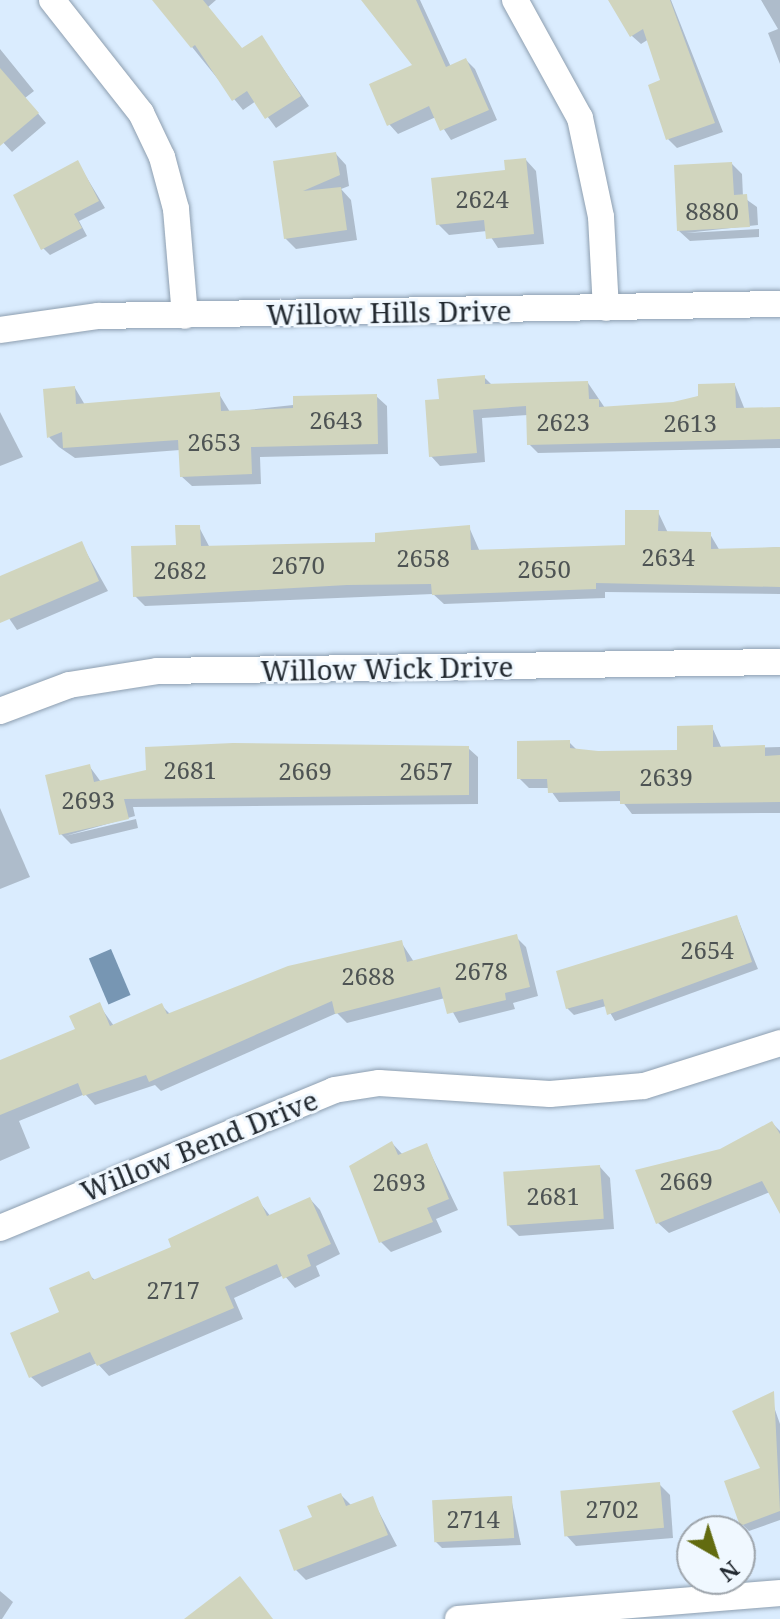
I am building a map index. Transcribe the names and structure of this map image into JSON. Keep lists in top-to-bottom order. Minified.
{"streets":{"street":["Willow Hills Drive","Willow Wick Drive","Willow Bend Drive"]},"house_numbers":["2624","8880","2643","2623","2613","2653","2634","2658","2670","2650","2682","2681","2669","2657","2639","2693","2654","2678","2688","2669","2693","2681","2717","2702","2714"],"north":"bottom right"}
